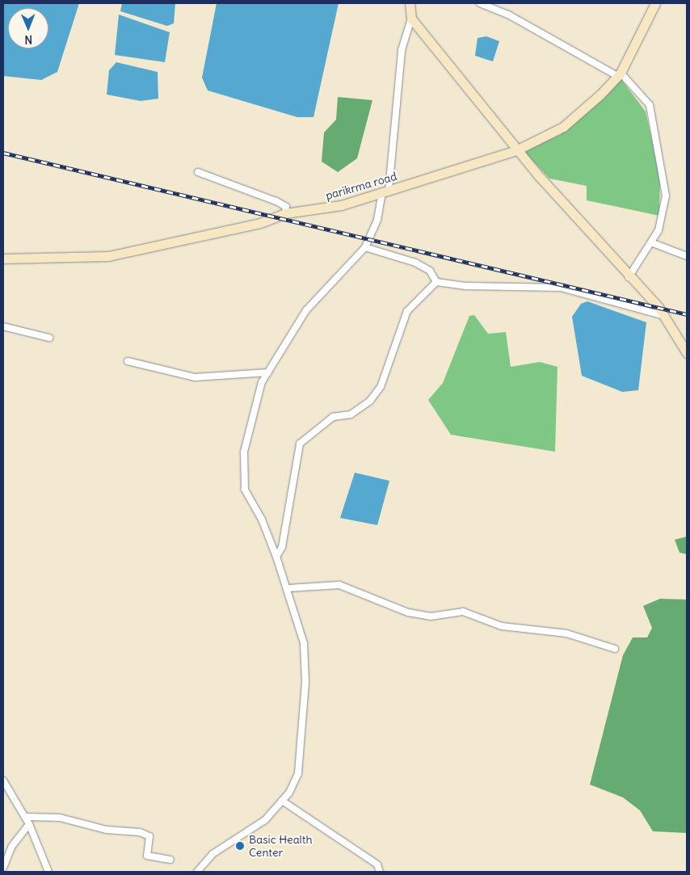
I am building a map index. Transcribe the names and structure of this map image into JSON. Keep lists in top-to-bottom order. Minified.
{"streets":{"street":["parikrma road"]},"places":["Basic Health Center"],"north":"bottom"}
